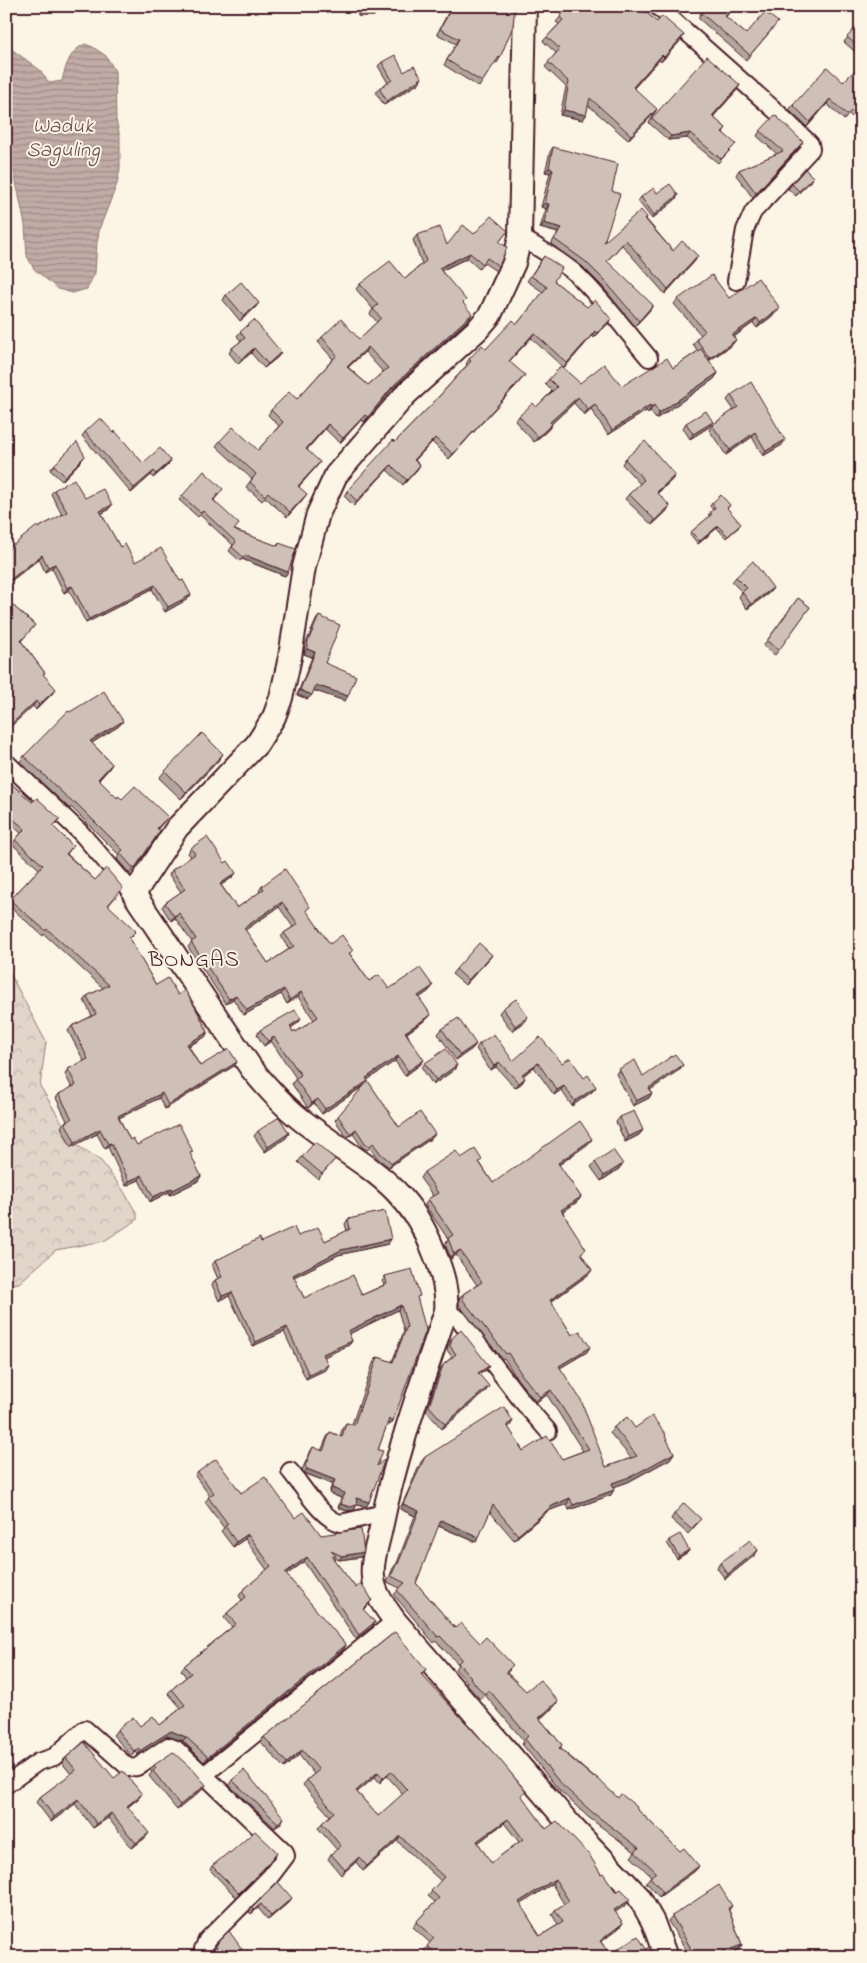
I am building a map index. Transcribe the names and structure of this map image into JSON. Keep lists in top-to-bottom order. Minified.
{"districts":["BONGAS"],"water":["Waduk Saguling"]}
